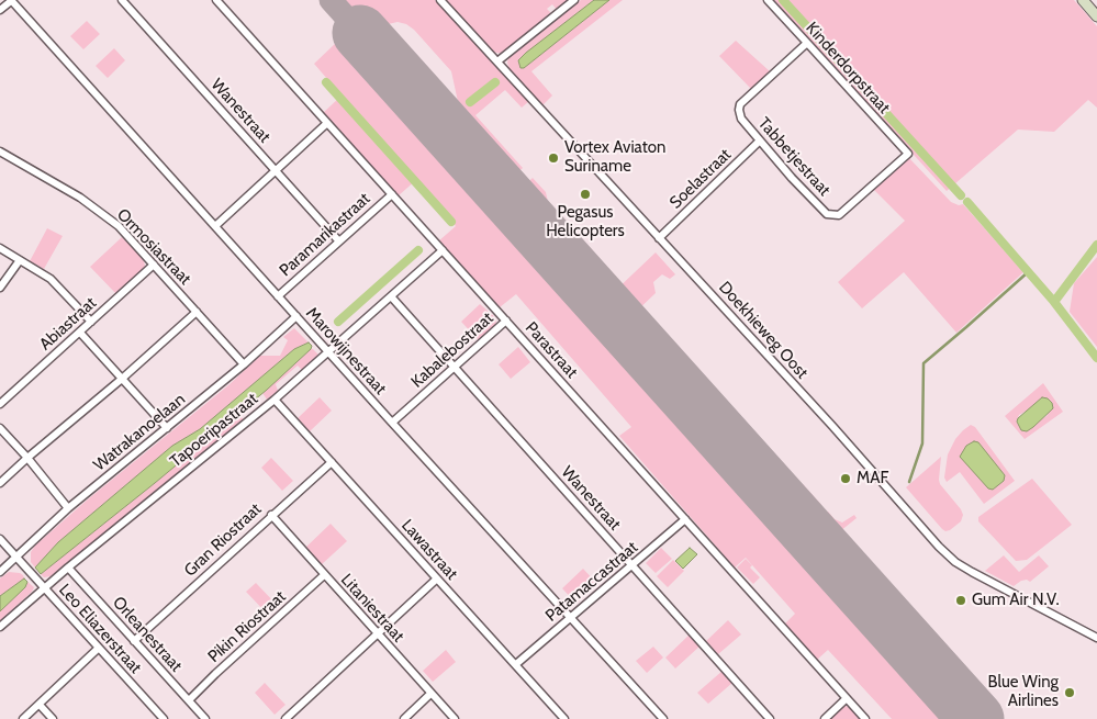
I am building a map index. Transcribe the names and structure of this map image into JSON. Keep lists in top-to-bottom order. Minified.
{"streets":{"street":["Kinderdorpstraat","Wanestraat","Tabbetjestraat","Soelastraat","Paramarikastraat","Ormosiastraat","Abiastraat","Doekhieweg Oost","Kabalebostraat","Parastraat","Marowijnestraat","Tapoeripastraat","Watrakanoelaan","Gran Riostraat","Lawastraat","Patamaccastraat","Litaniestraat","Pikin Riostraat","Leo Eliazerstraat","Orleanestraat"]},"crossings":[["Kinderdorpstraat","Tabbetjestraat"],["Wanestraat","Paramarikastraat"],["Wanestraat","Kabalebostraat"],["Wanestraat","Tapoeripastraat"],["Wanestraat","Patamaccastraat"],["Tabbetjestraat","Soelastraat"],["Soelastraat","Doekhieweg Oost"],["Paramarikastraat","Parastraat"],["Paramarikastraat","Marowijnestraat"],["Ormosiastraat","Abiastraat"],["Ormosiastraat","Watrakanoelaan"],["Kabalebostraat","Parastraat"],["Kabalebostraat","Marowijnestraat"],["Parastraat","Tapoeripastraat"],["Parastraat","Patamaccastraat"],["Marowijnestraat","Tapoeripastraat"],["Marowijnestraat","Watrakanoelaan"],["Marowijnestraat","Patamaccastraat"],["Tapoeripastraat","Lawastraat"],["Tapoeripastraat","Leo Eliazerstraat"],["Tapoeripastraat","Orleanestraat"],["Watrakanoelaan","Leo Eliazerstraat"],["Gran Riostraat","Lawastraat"],["Gran Riostraat","Litaniestraat"],["Gran Riostraat","Orleanestraat"],["Lawastraat","Patamaccastraat"],["Litaniestraat","Pikin Riostraat"],["Pikin Riostraat","Orleanestraat"]],"places":["Vortex Aviaton Suriname","Pegasus Helicopters","MAF","Gum Air N.V.","Blue Wing Airlines"]}
